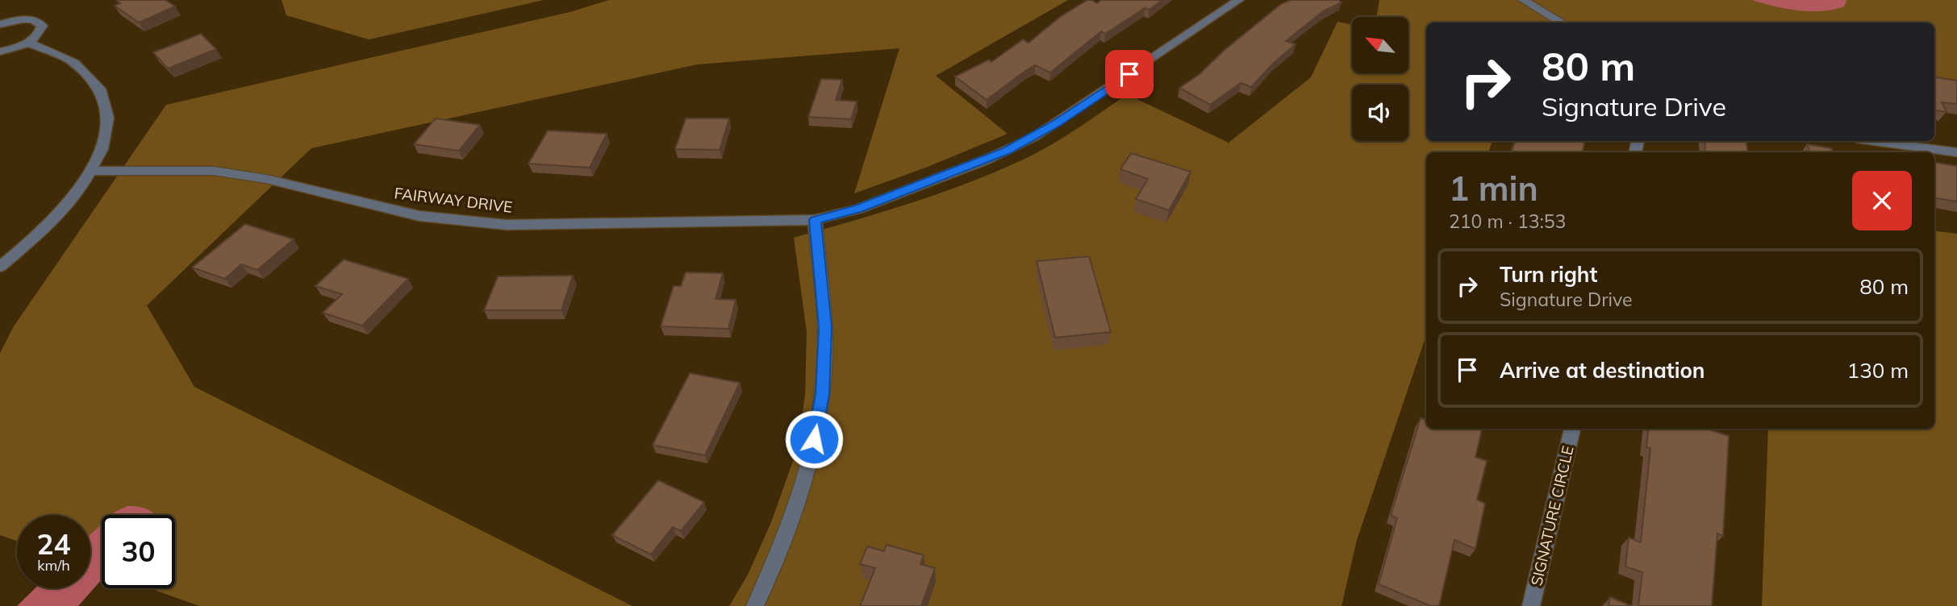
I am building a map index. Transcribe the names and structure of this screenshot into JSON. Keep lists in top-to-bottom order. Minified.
{"streets":{"street":["FAIRWAY DRIVE","SIGNATURE CIRCLE"]},"north":"top left","page":{"turn":["80 m","Signature Drive"],"heading":["1 min","210 m · 13:53"],"list":[{"name":"Turn right","note":"Signature Drive","value":"80 m"},{"name":"Arrive at destination","value":"130 m"}],"speed":"24 km/h","limit":"30"}}
